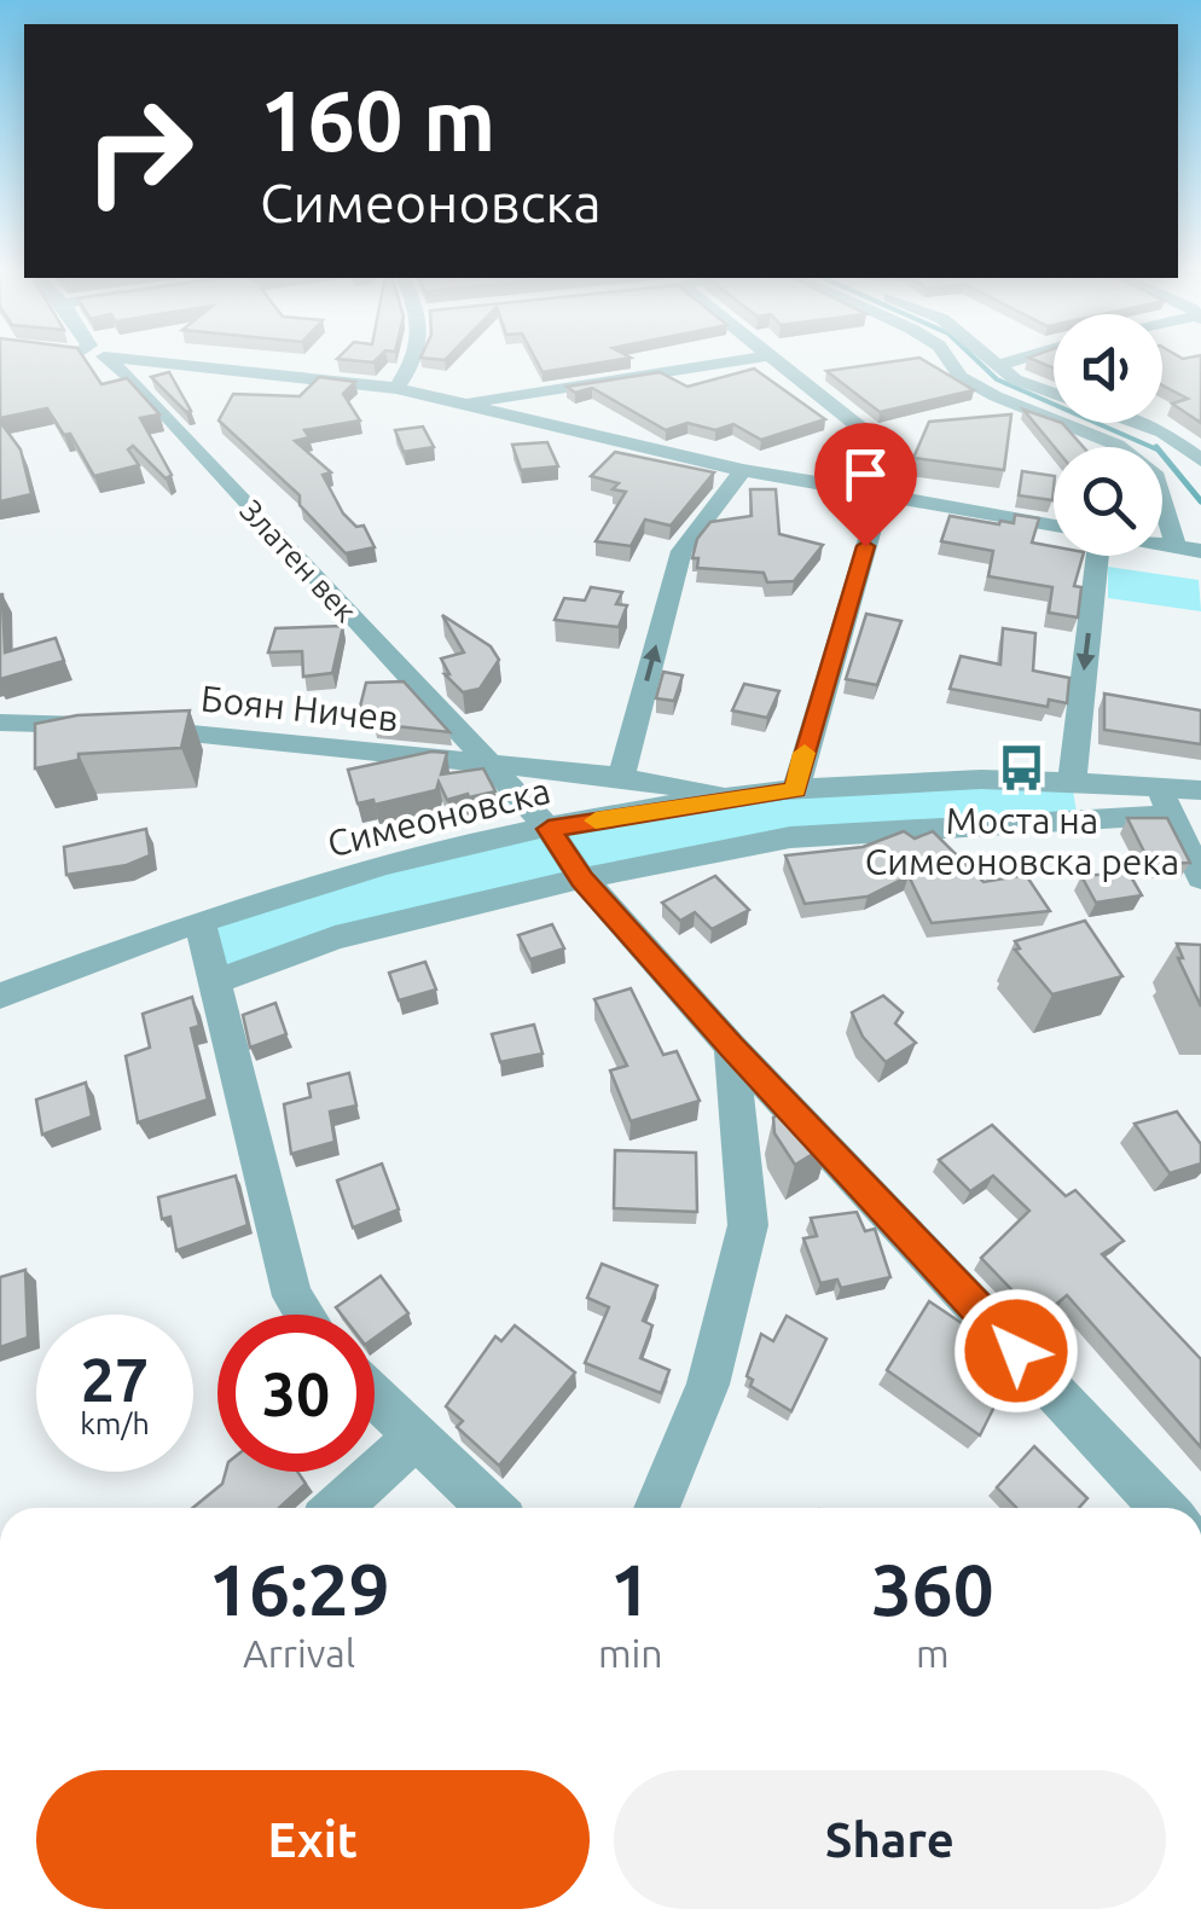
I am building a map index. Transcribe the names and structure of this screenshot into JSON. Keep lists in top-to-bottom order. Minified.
{"streets":{"street":["Златен век","Боян Ничев","Симеоновска"]},"crossings":[["Златен век","Боян Ничев"],["Златен век","Симеоновска"],["Боян Ничев","Симеоновска"]],"places":{"bus stop":["Моста на Симеоновска река"]},"page":{"turn":["160 m","Симеоновска"],"speed":"27 km/h","limit":"30","eta":["16:29","Arrival","1","min","360","m"],"buttons":["Exit","Share"]}}
